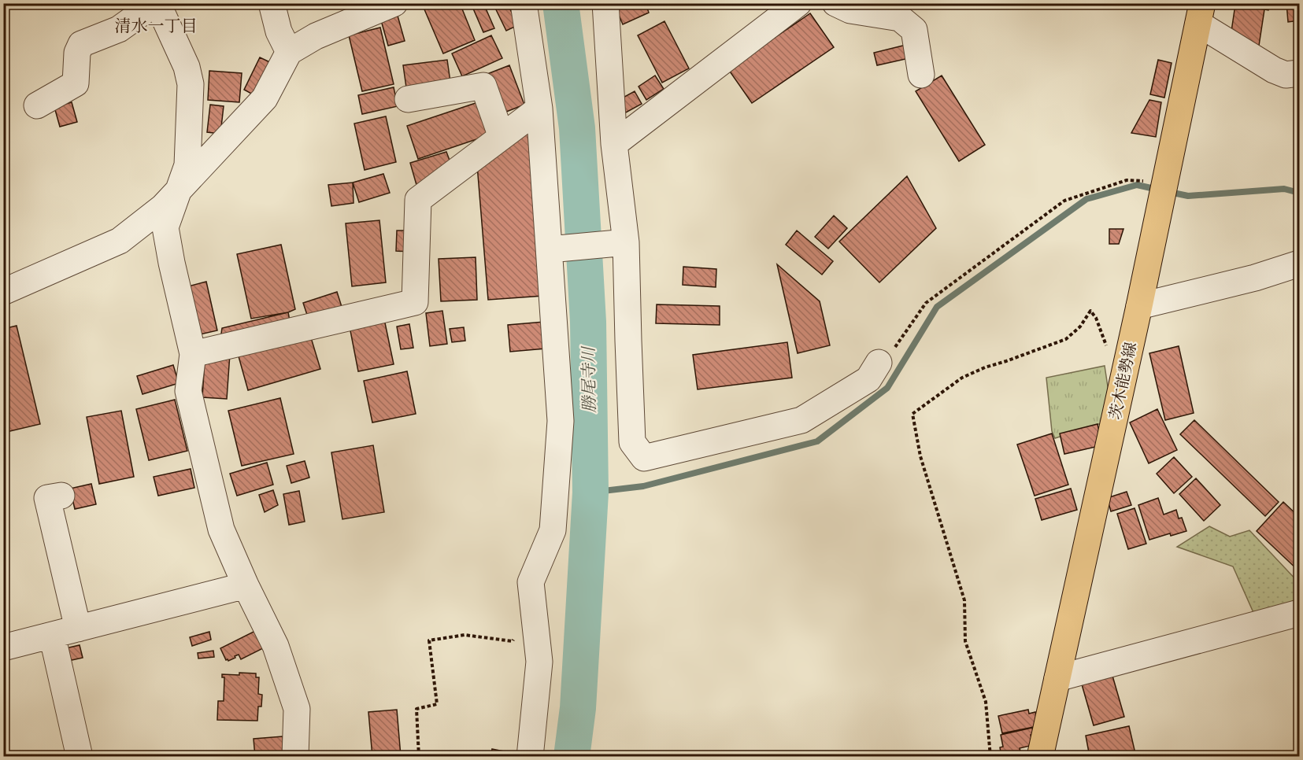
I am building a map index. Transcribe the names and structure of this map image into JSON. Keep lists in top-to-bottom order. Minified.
{"streets":{"main road":["茨木能勢線"]},"districts":["清水一丁目"],"water":["勝尾寺川"]}
